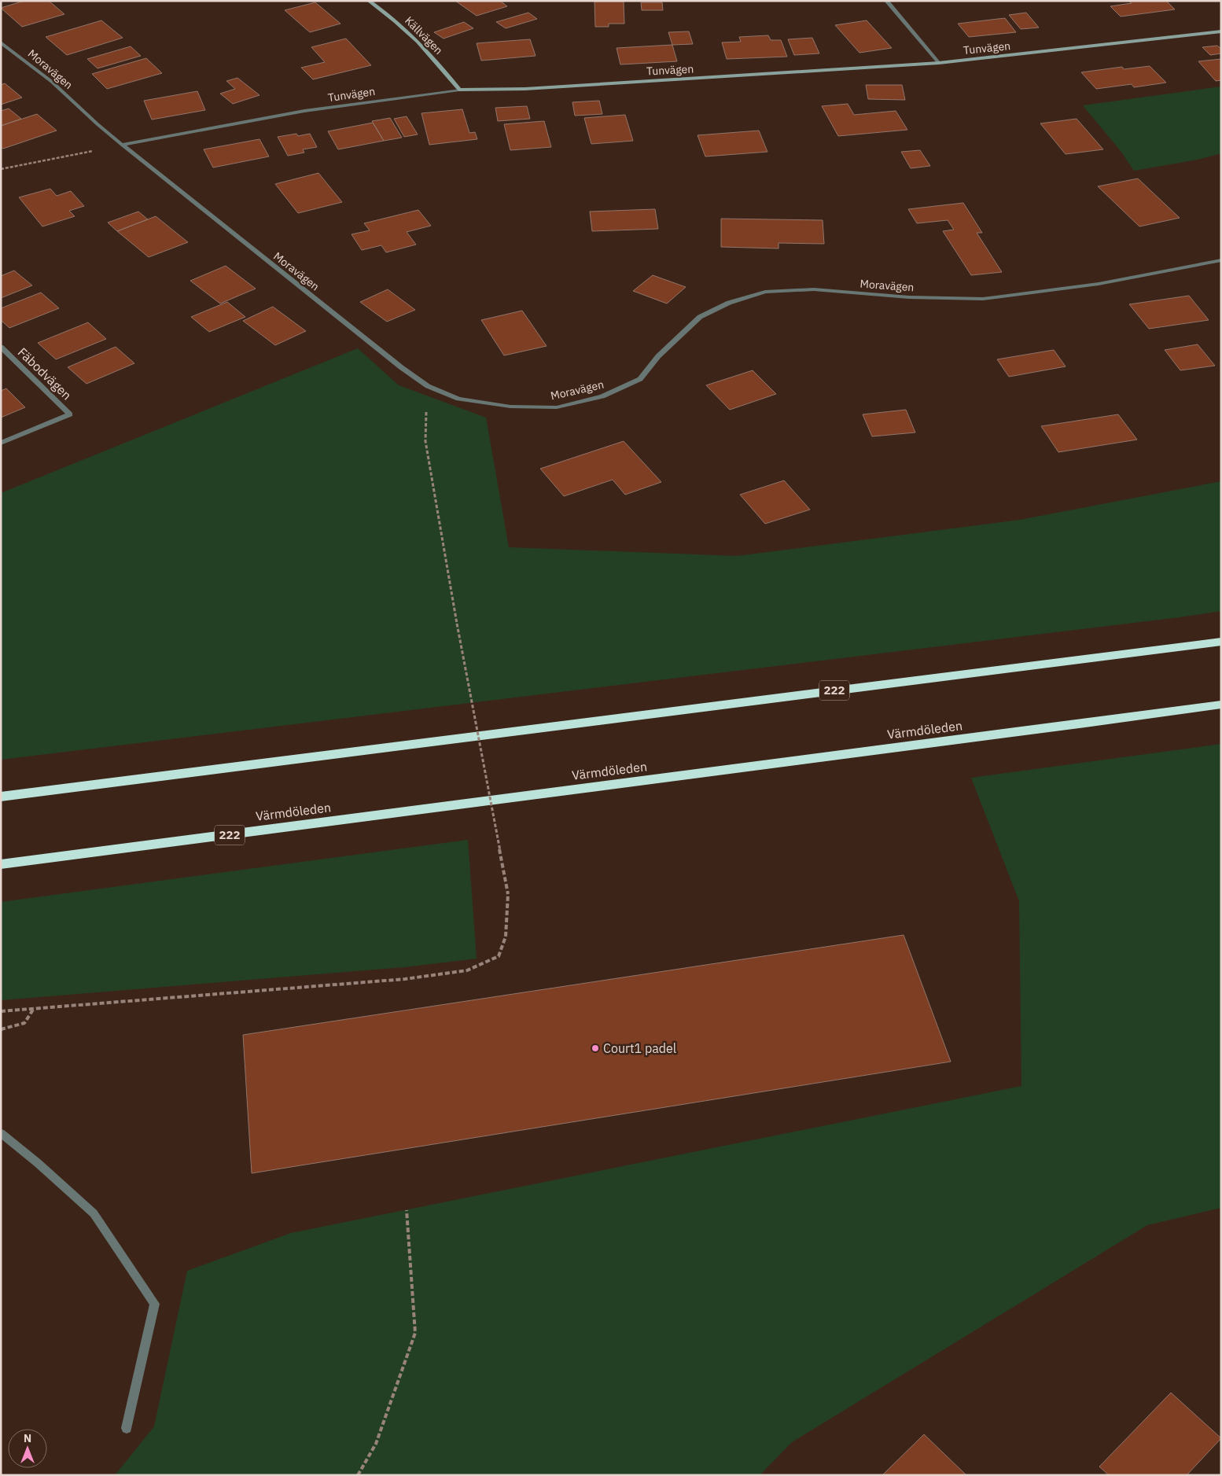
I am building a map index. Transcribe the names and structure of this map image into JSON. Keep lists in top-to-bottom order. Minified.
{"streets":{"highway":["222","Värmdöleden"],"street":["Källvägen","Tunvägen","Moravägen","Fäbodvägen"]},"crossings":[["Källvägen","Tunvägen"],["Tunvägen","Moravägen"]],"places":["Court1 padel"],"north":"top"}
